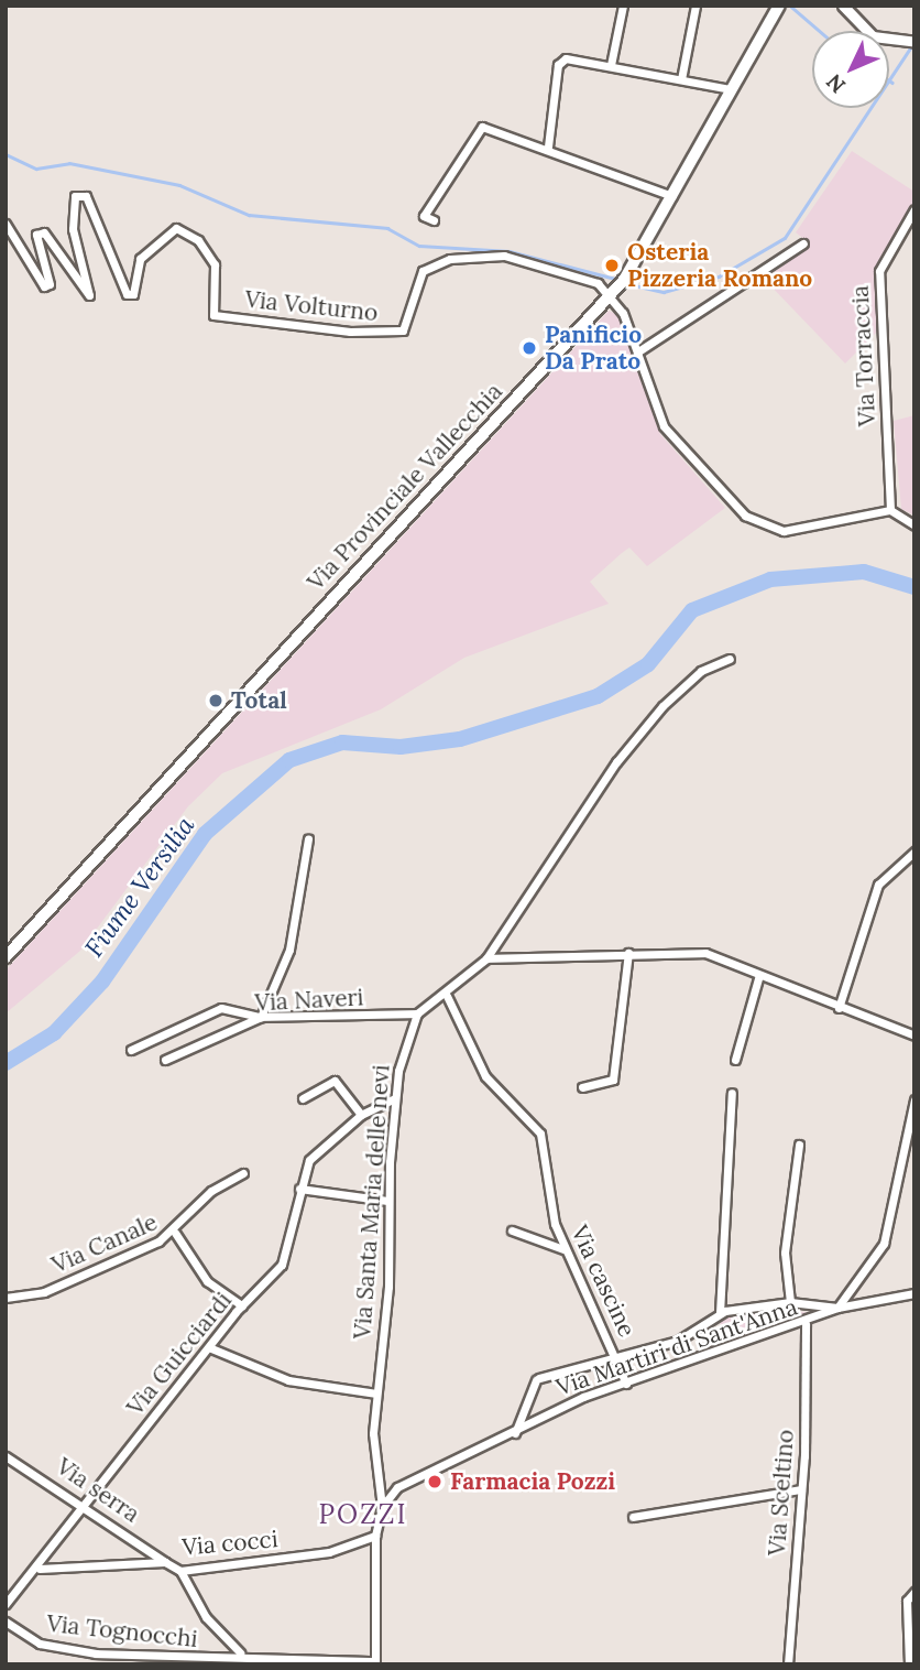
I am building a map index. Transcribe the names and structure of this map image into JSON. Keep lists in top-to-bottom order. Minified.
{"streets":{"main road":["Via Provinciale Vallecchia"],"street":["Via Volturno","Via Torraccia","Via Naveri","Via Santa Maria delle nevi","Via Canale","Via cascine","Via Martiri di Sant'Anna","Via Guicciardi","Via serra","Via Sceltino","Via cocci","Via Tognocchi"]},"crossings":[["Via Volturno","Via Provinciale Vallecchia"],["Via Naveri","Via Santa Maria delle nevi"],["Via Santa Maria delle nevi","Via Martiri di Sant'Anna"],["Via Santa Maria delle nevi","Via Guicciardi"],["Via Canale","Via Guicciardi"],["Via cascine","Via Martiri di Sant'Anna"],["Via Martiri di Sant'Anna","Via Sceltino"],["Via Guicciardi","Via serra"],["Via Guicciardi","Via cocci"],["Via serra","Via cocci"],["Via cocci","Via Tognocchi"]],"districts":["POZZI"],"water":["Fiume Versilia"],"places":["Osteria Pizzeria Romano","Panificio Da Prato","Total","Farmacia Pozzi"],"north":"bottom left"}
